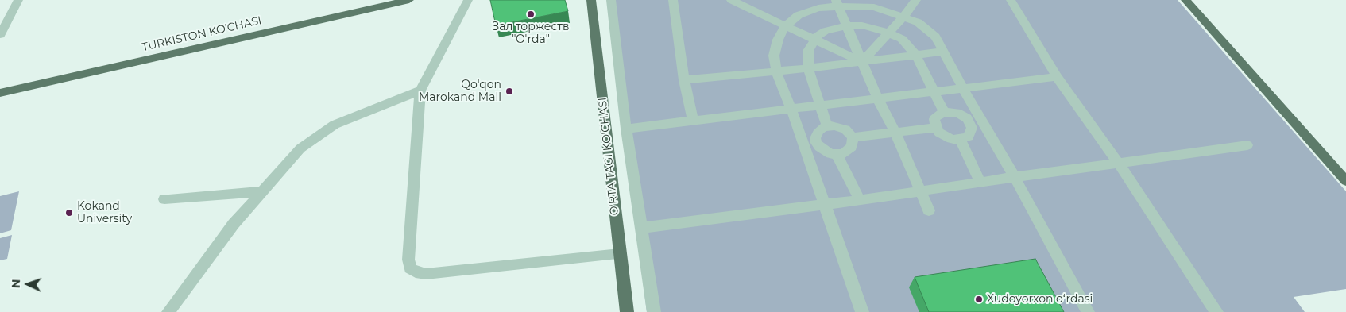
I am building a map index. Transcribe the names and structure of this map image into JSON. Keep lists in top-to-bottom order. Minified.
{"streets":{"main road":["TURKISTON KO'CHASI","O'RTA TAGI KO'CHASI"]},"places":["Зал торжеств \"O'rda\"","Qo'qon Marokand Mall","Kokand University","Xudoyorxon oʻrdasi"],"north":"left"}
